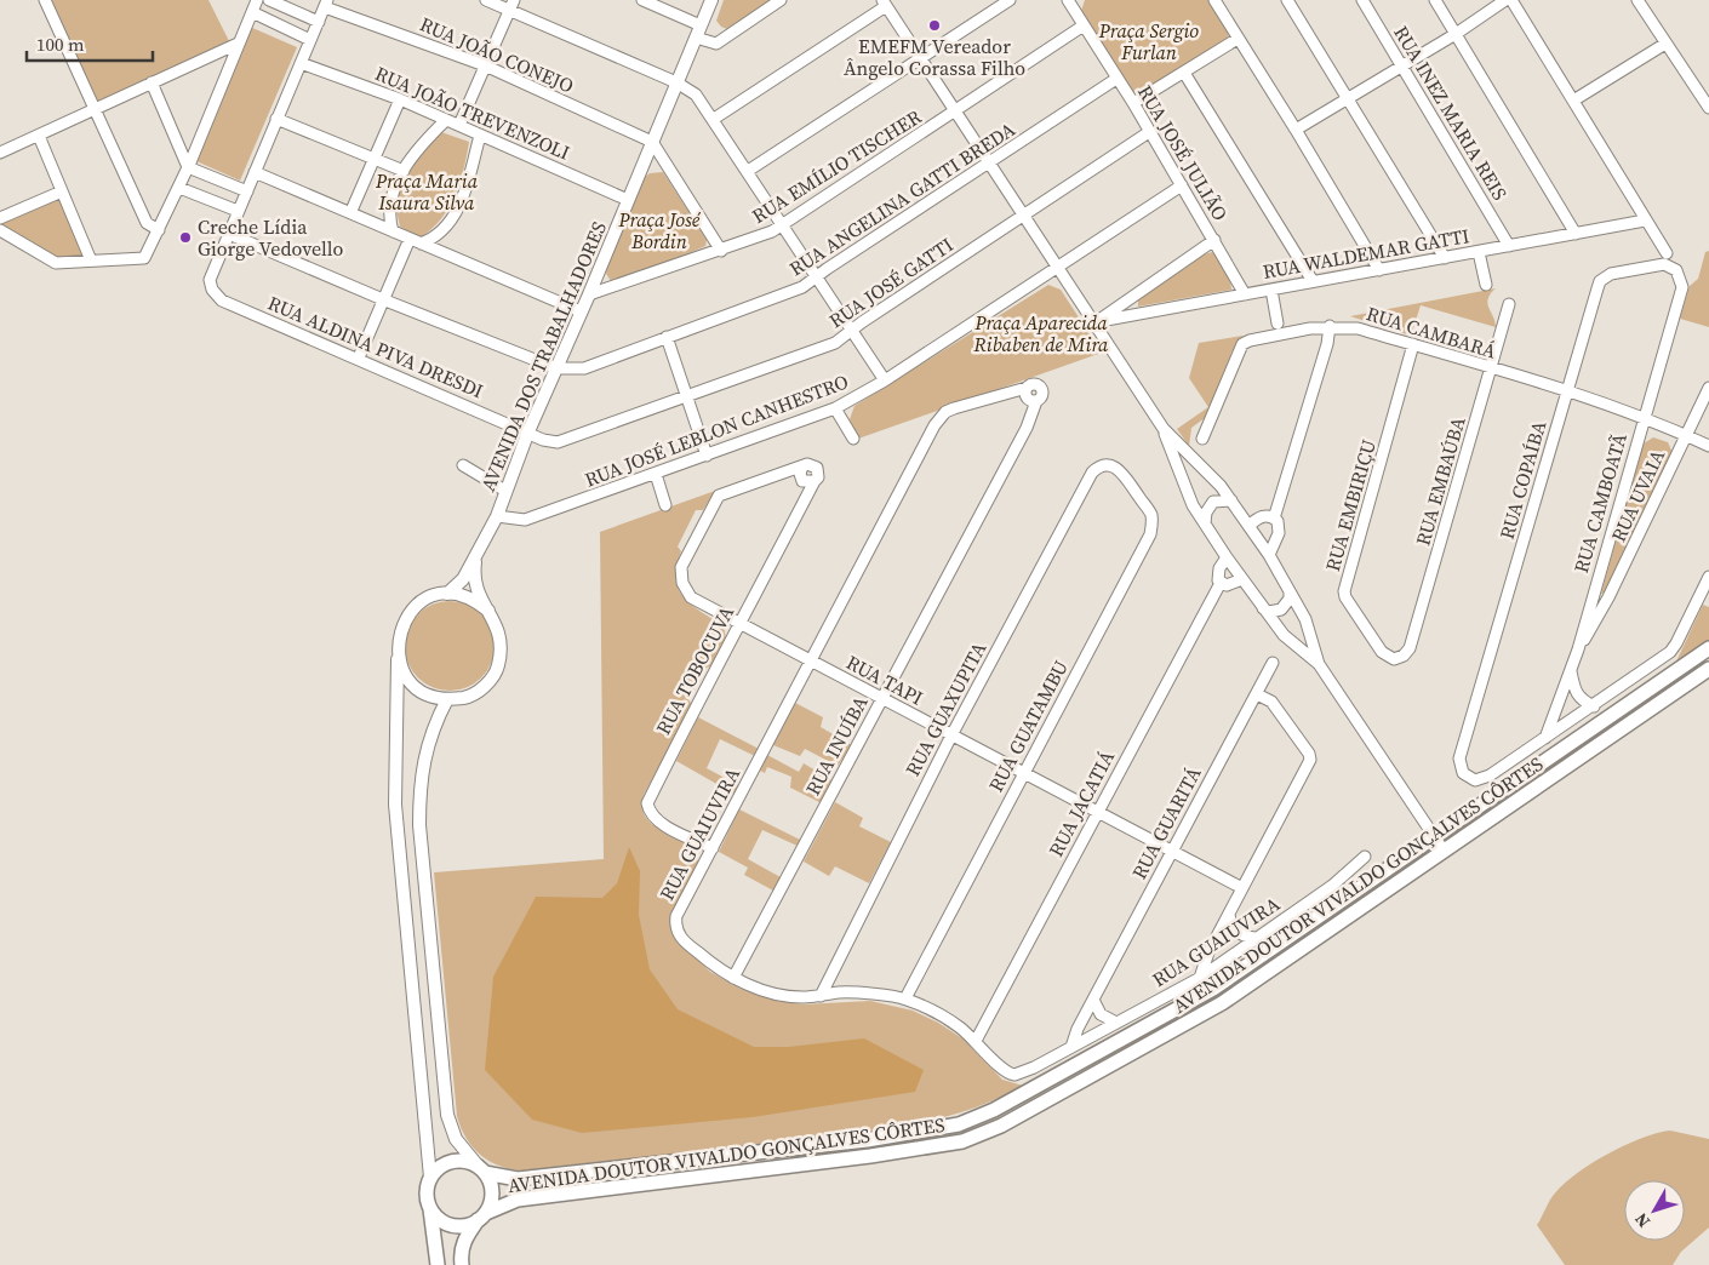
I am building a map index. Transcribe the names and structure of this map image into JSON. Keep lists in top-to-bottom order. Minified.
{"streets":{"main road":["AVENIDA DOUTOR VIVALDO GONÇALVES CÔRTES"],"street":["RUA JOÃO CONEJO","RUA JOÃO TREVENZOLI","RUA INEZ MARIA REIS","RUA JOSÉ JULIÃO","RUA EMÍLIO TISCHER","RUA ANGELINA GATTI BREDA","RUA WALDEMAR GATTI","RUA JOSÉ GATTI","RUA CAMBARÁ","RUA ALDINA PIVA DRESDI","AVENIDA DOS TRABALHADORES","RUA JOSÉ LEBLON CANHESTRO","RUA COPAÍBA","RUA EMBAÚBA","RUA UVAIA","RUA CAMBOATÃ","RUA EMBIRIÇU","RUA TOBOCUVA","RUA TAPI","RUA GUAXUPITA","RUA GUATAMBU","RUA INUÍBA","RUA JACATIÁ","RUA GUARITÁ","RUA GUAIUVIRA"]},"crossings":[["RUA JOÃO CONEJO","AVENIDA DOS TRABALHADORES"],["RUA JOÃO TREVENZOLI","AVENIDA DOS TRABALHADORES"],["RUA INEZ MARIA REIS","RUA WALDEMAR GATTI"],["RUA JOSÉ JULIÃO","RUA EMÍLIO TISCHER"],["RUA JOSÉ JULIÃO","RUA ANGELINA GATTI BREDA"],["RUA JOSÉ JULIÃO","RUA WALDEMAR GATTI"],["RUA JOSÉ JULIÃO","RUA JOSÉ GATTI"],["RUA JOSÉ JULIÃO","RUA JOSÉ LEBLON CANHESTRO"],["RUA EMÍLIO TISCHER","AVENIDA DOS TRABALHADORES"],["RUA ANGELINA GATTI BREDA","AVENIDA DOS TRABALHADORES"],["RUA JOSÉ GATTI","RUA ALDINA PIVA DRESDI"],["RUA JOSÉ GATTI","AVENIDA DOS TRABALHADORES"],["RUA CAMBARÁ","RUA COPAÍBA"],["RUA CAMBARÁ","RUA EMBAÚBA"],["RUA CAMBARÁ","RUA UVAIA"],["RUA CAMBARÁ","RUA CAMBOATÃ"],["RUA CAMBARÁ","RUA EMBIRIÇU"],["RUA ALDINA PIVA DRESDI","AVENIDA DOS TRABALHADORES"],["AVENIDA DOS TRABALHADORES","RUA JOSÉ LEBLON CANHESTRO"],["RUA COPAÍBA","RUA CAMBOATÃ"],["RUA EMBAÚBA","RUA EMBIRIÇU"],["RUA UVAIA","RUA CAMBOATÃ"],["RUA TOBOCUVA","RUA TAPI"],["RUA TOBOCUVA","RUA GUAIUVIRA"],["RUA TAPI","RUA GUAXUPITA"],["RUA TAPI","RUA GUATAMBU"],["RUA TAPI","RUA INUÍBA"],["RUA TAPI","RUA JACATIÁ"],["RUA TAPI","RUA GUARITÁ"],["RUA TAPI","RUA GUAIUVIRA"],["RUA GUAXUPITA","RUA GUATAMBU"],["RUA GUAXUPITA","RUA GUAIUVIRA"],["RUA GUATAMBU","RUA GUAIUVIRA"],["RUA INUÍBA","RUA GUAIUVIRA"],["RUA JACATIÁ","RUA GUAIUVIRA"],["RUA GUARITÁ","RUA GUAIUVIRA"]],"parks":["Praça Sergio Furlan","Praça Maria Isaura Silva","Praça José Bordin","Praça Aparecida Ribaben de Mira"],"places":["EMEFM Vereador Ângelo Corassa Filho","Creche Lídia Giorge Vedovello"],"scale_bar":"100 m","north":"bottom left"}
